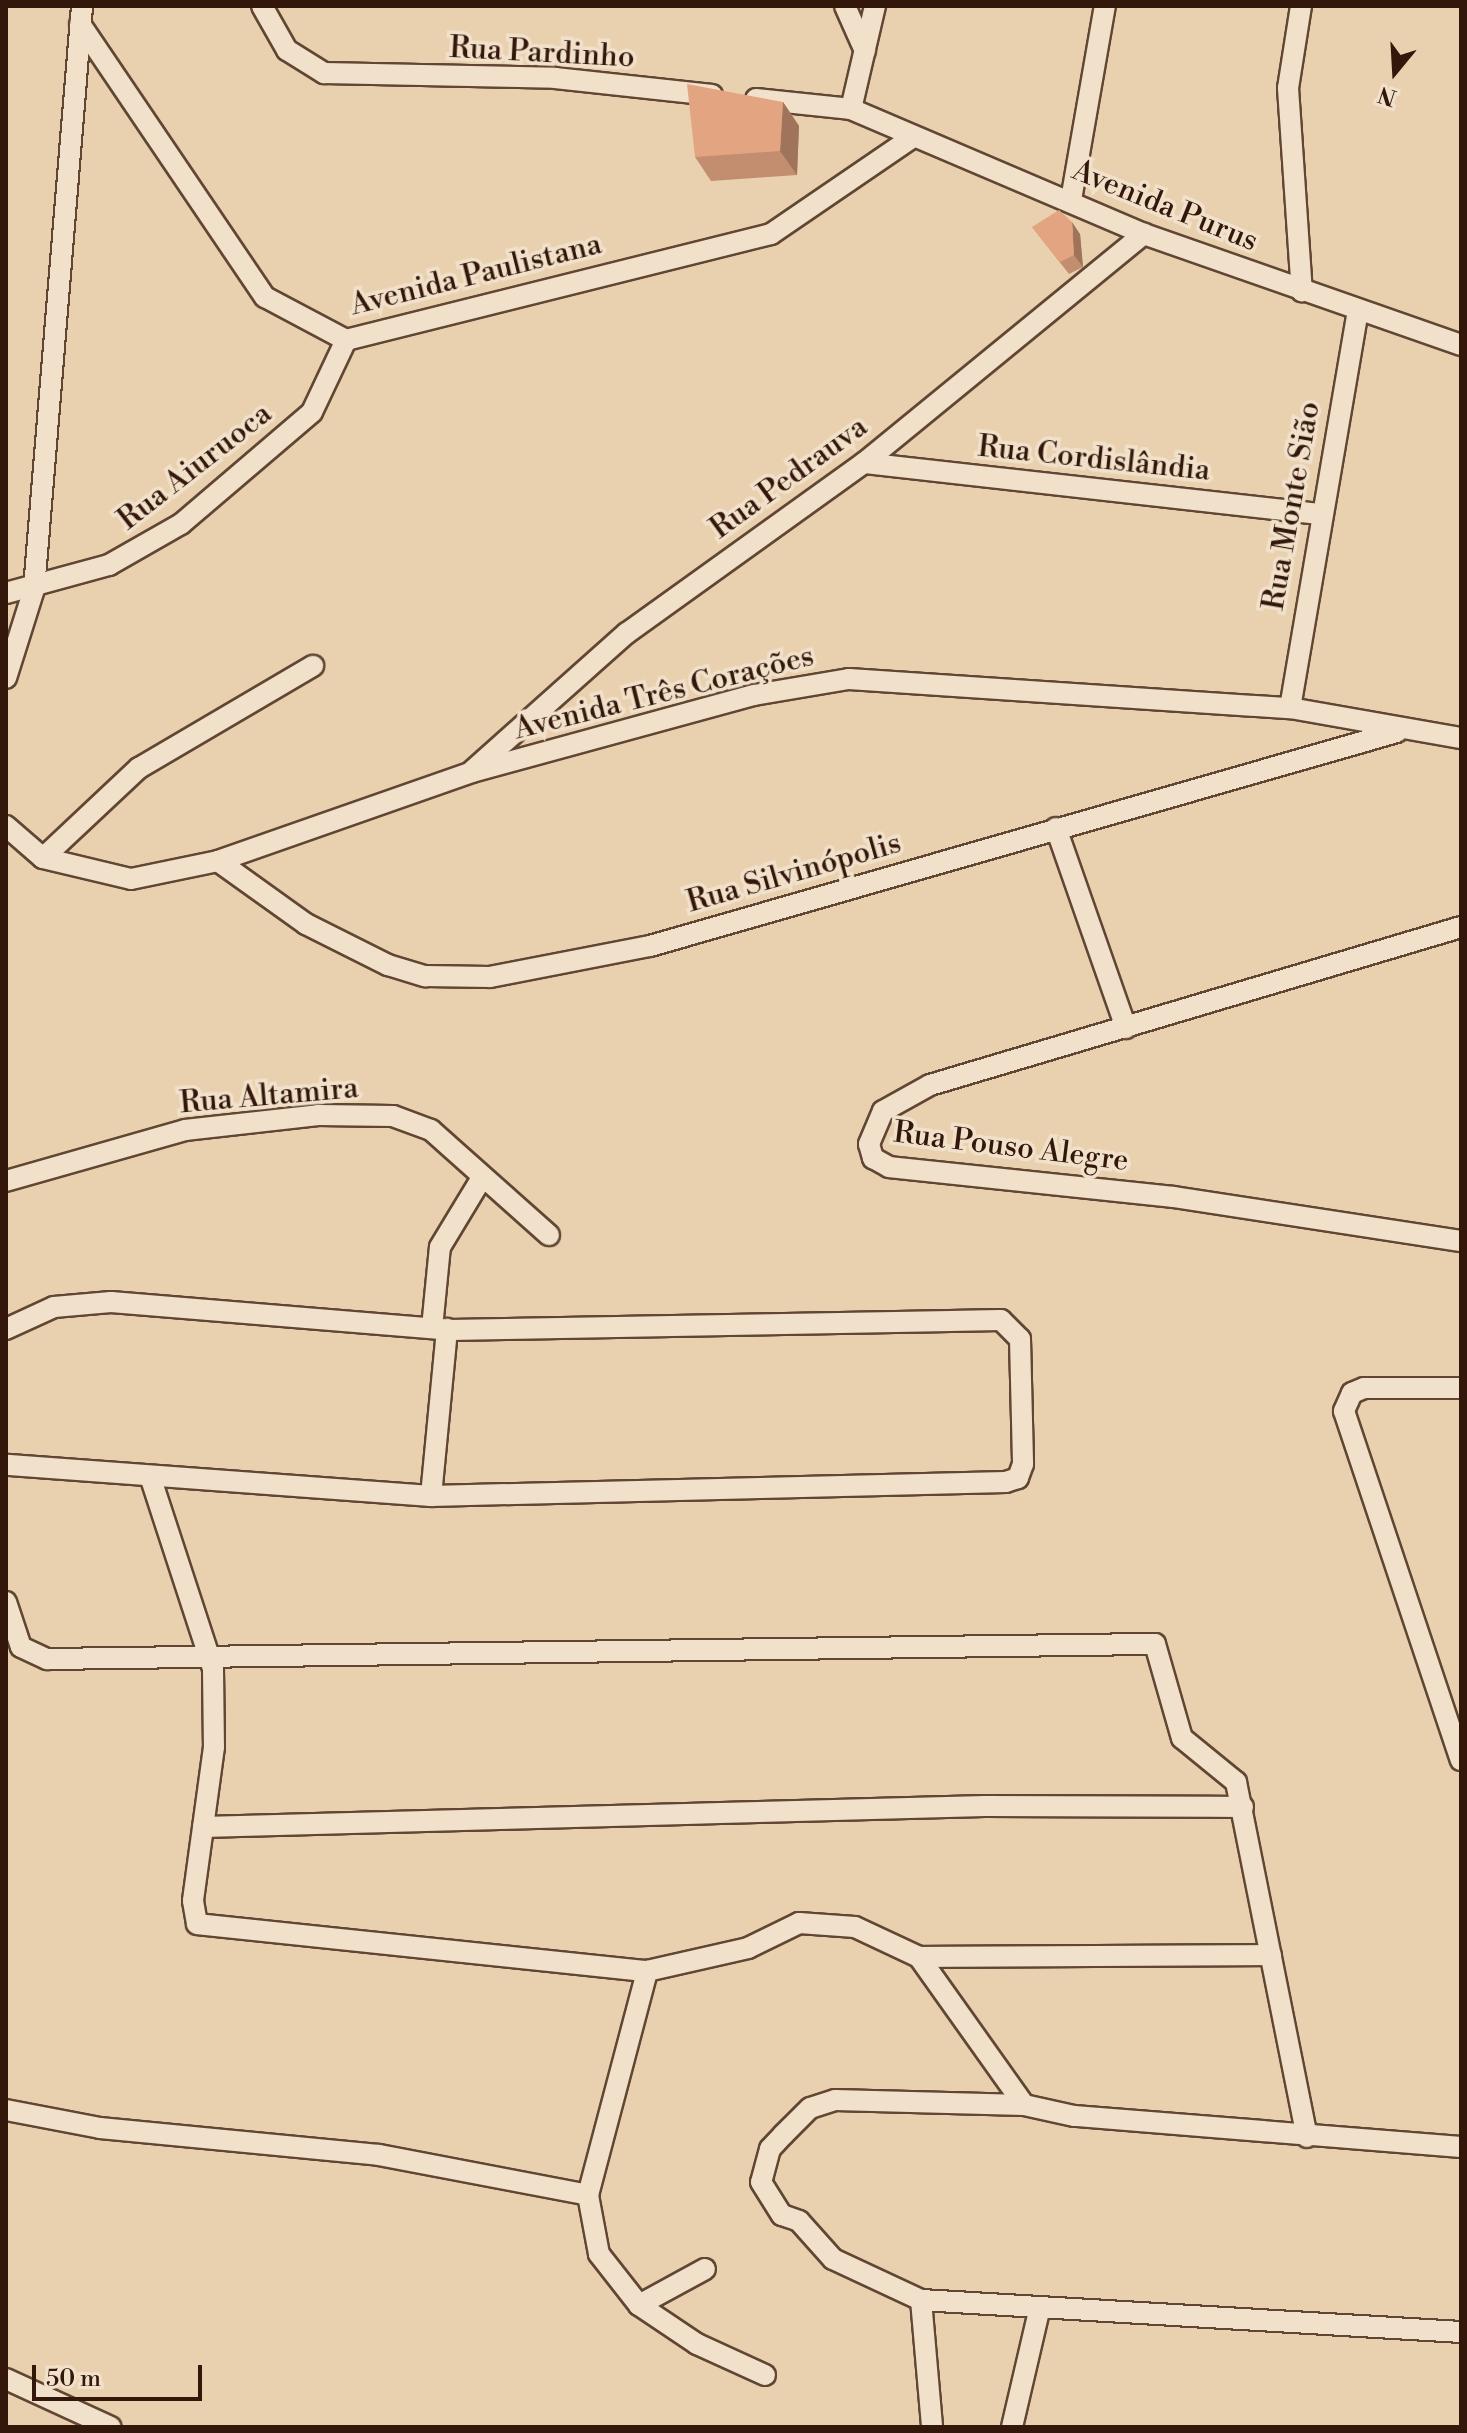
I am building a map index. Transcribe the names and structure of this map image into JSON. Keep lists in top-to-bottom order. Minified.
{"streets":{"street":["Rua Pardinho","Avenida Purus","Avenida Paulistana","Rua Cordislândia","Rua Aiuruoca","Rua Pedrauva","Rua Monte Sião","Avenida Três Corações","Rua Silvinópolis","Rua Altamira","Rua Pouso Alegre"]},"crossings":[["Rua Pardinho","Avenida Purus"],["Avenida Purus","Avenida Paulistana"],["Avenida Purus","Rua Pedrauva"],["Avenida Purus","Rua Monte Sião"],["Avenida Paulistana","Rua Aiuruoca"],["Rua Cordislândia","Rua Pedrauva"],["Rua Cordislândia","Rua Monte Sião"],["Rua Pedrauva","Avenida Três Corações"],["Rua Monte Sião","Avenida Três Corações"],["Avenida Três Corações","Rua Silvinópolis"]],"scale_bar":"50 m","north":"bottom"}
